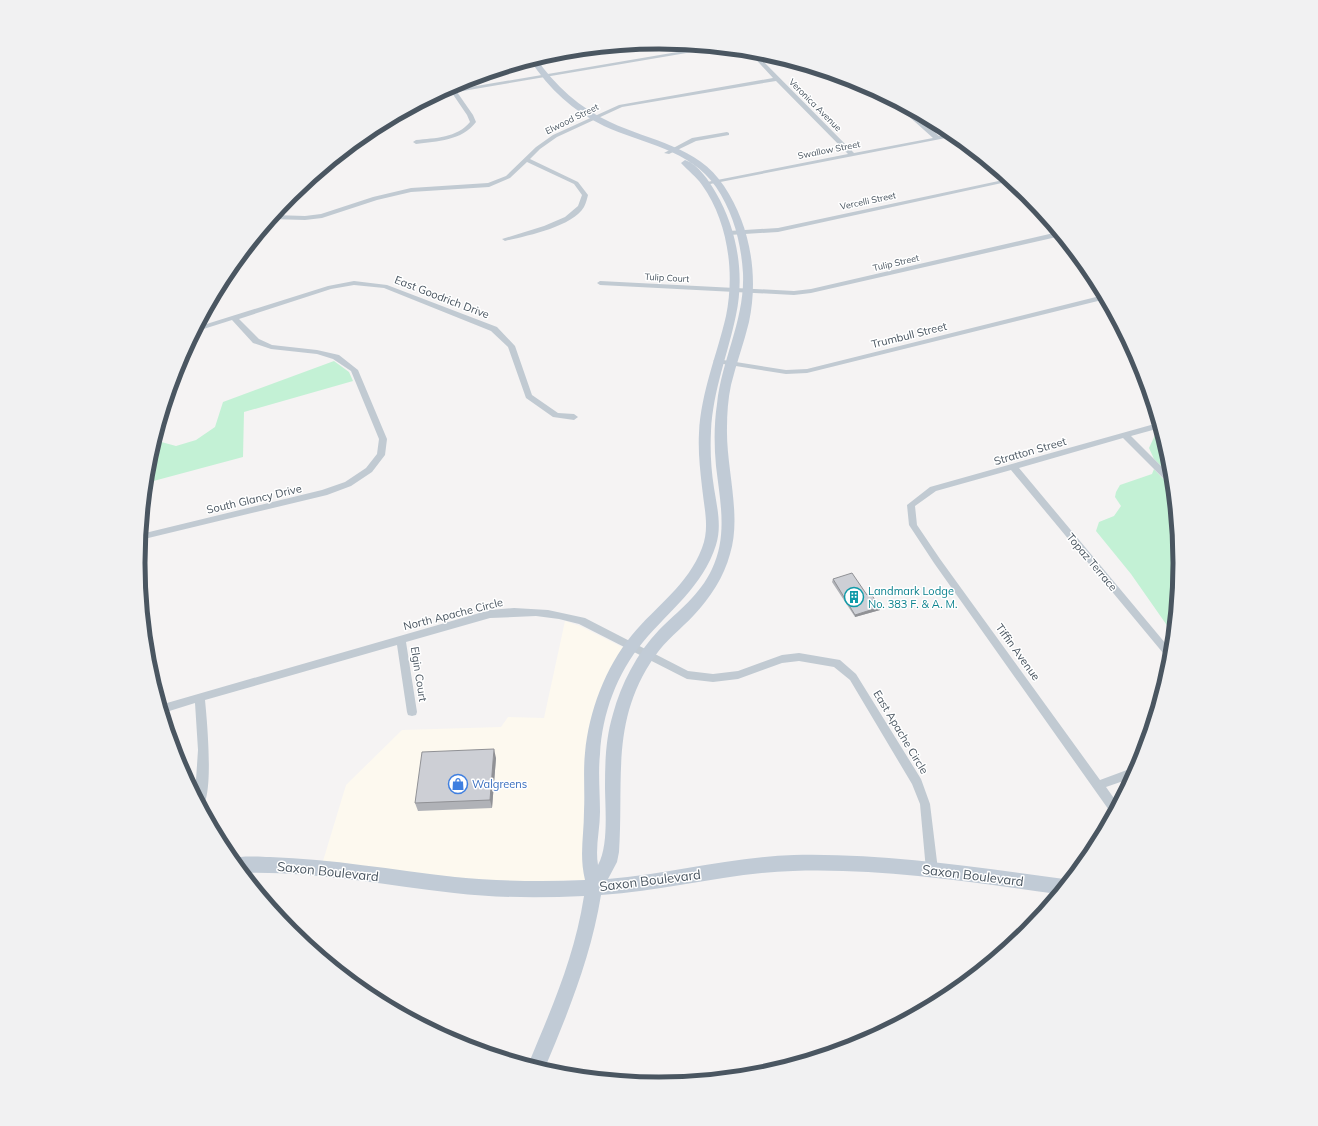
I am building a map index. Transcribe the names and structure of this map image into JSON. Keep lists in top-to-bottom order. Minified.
{"streets":{"street":["Veronica Avenue","Elwood Street","Swallow Street","Vercelli Street","Tulip Street","Tulip Court","East Goodrich Drive","Trumbull Street","Stratton Street","South Glancy Drive","Topaz Terrace","North Apache Circle","Tiffin Avenue","Elgin Court","East Apache Circle","Saxon Boulevard"]},"crossings":[["Veronica Avenue","Elwood Street"],["Veronica Avenue","Swallow Street"],["Tulip Street","Tulip Court"],["East Goodrich Drive","South Glancy Drive"],["Stratton Street","Topaz Terrace"],["Stratton Street","Tiffin Avenue"],["North Apache Circle","Elgin Court"],["North Apache Circle","East Apache Circle"],["East Apache Circle","Saxon Boulevard"]],"places":{"building":["Landmark Lodge No. 383 F. & A. M."],"shop":["Walgreens"]}}
